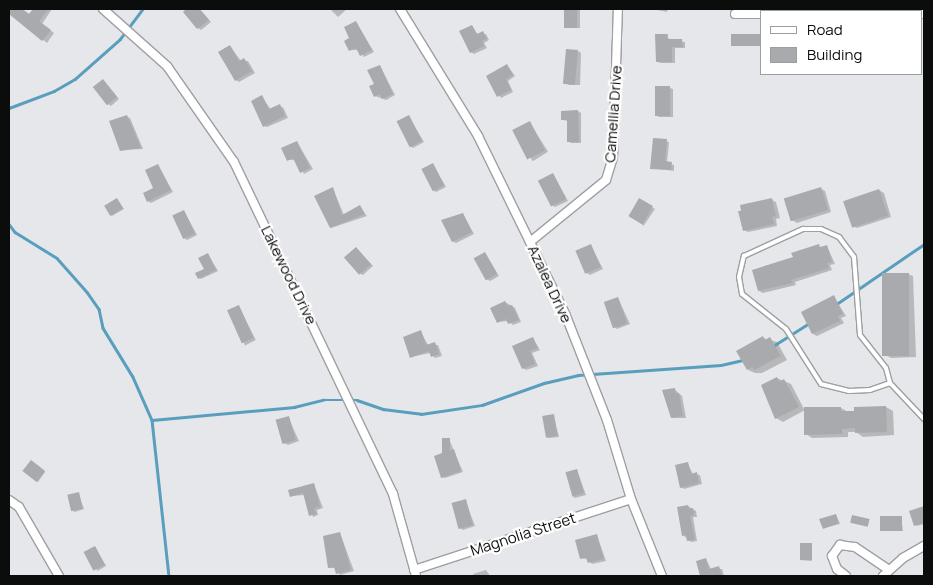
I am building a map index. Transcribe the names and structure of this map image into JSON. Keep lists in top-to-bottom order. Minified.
{"streets":{"street":["Camellia Drive","Lakewood Drive","Azalea Drive","Magnolia Street"]},"crossings":[["Camellia Drive","Azalea Drive"],["Lakewood Drive","Magnolia Street"],["Azalea Drive","Magnolia Street"]],"legend":["Road","Building"]}
